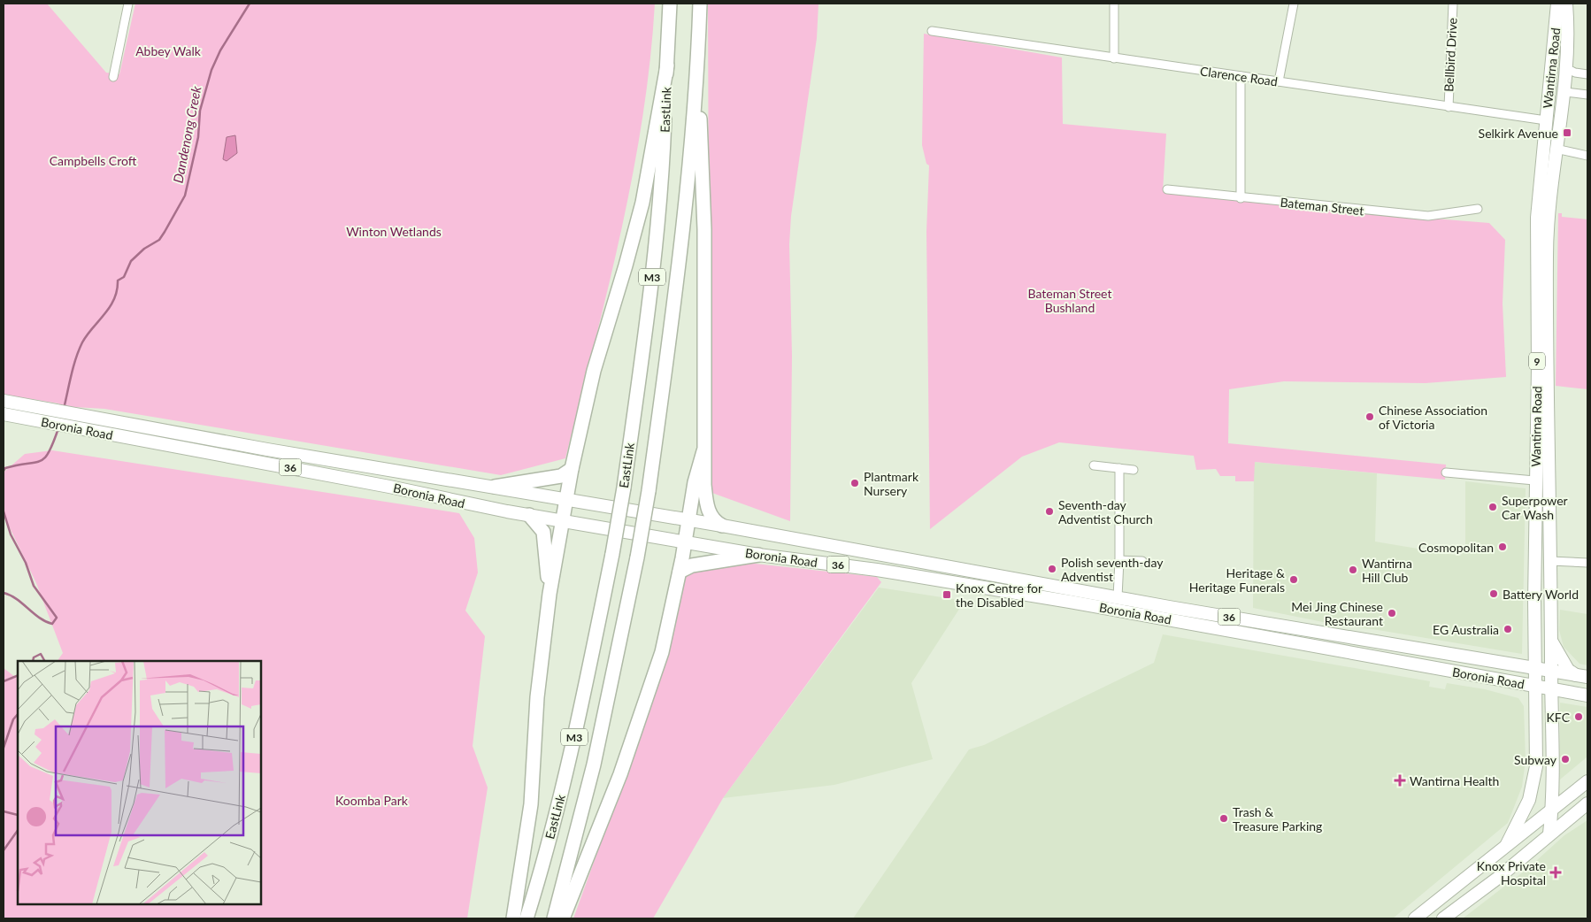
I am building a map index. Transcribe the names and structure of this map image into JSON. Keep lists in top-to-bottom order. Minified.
{"streets":{"highway":["EastLink","M3"],"main road":["Wantirna Road","9","Boronia Road","36"],"street":["Bellbird Drive","Clarence Road","Bateman Street"]},"crossings":[["Bellbird Drive","Clarence Road"],["Wantirna Road","Clarence Road"],["Wantirna Road","Boronia Road"]],"water":["Dandenong Creek"],"parks":["Abbey Walk","Campbells Croft","Winton Wetlands","Bateman Street Bushland","Koomba Park"],"places":{"transit":["Selkirk Avenue","Knox Centre for the Disabled"],"other":["Chinese Association of Victoria","Plantmark Nursery","Superpower Car Wash","Seventh-day Adventist Church","Cosmopolitan","Polish seventh-day Adventist","Wantirna Hill Club","Heritage & Heritage Funerals","Battery World","Mei Jing Chinese Restaurant","EG Australia","KFC","Subway","Trash & Treasure Parking"],"health":["Wantirna Health","Knox Private Hospital"]}}
